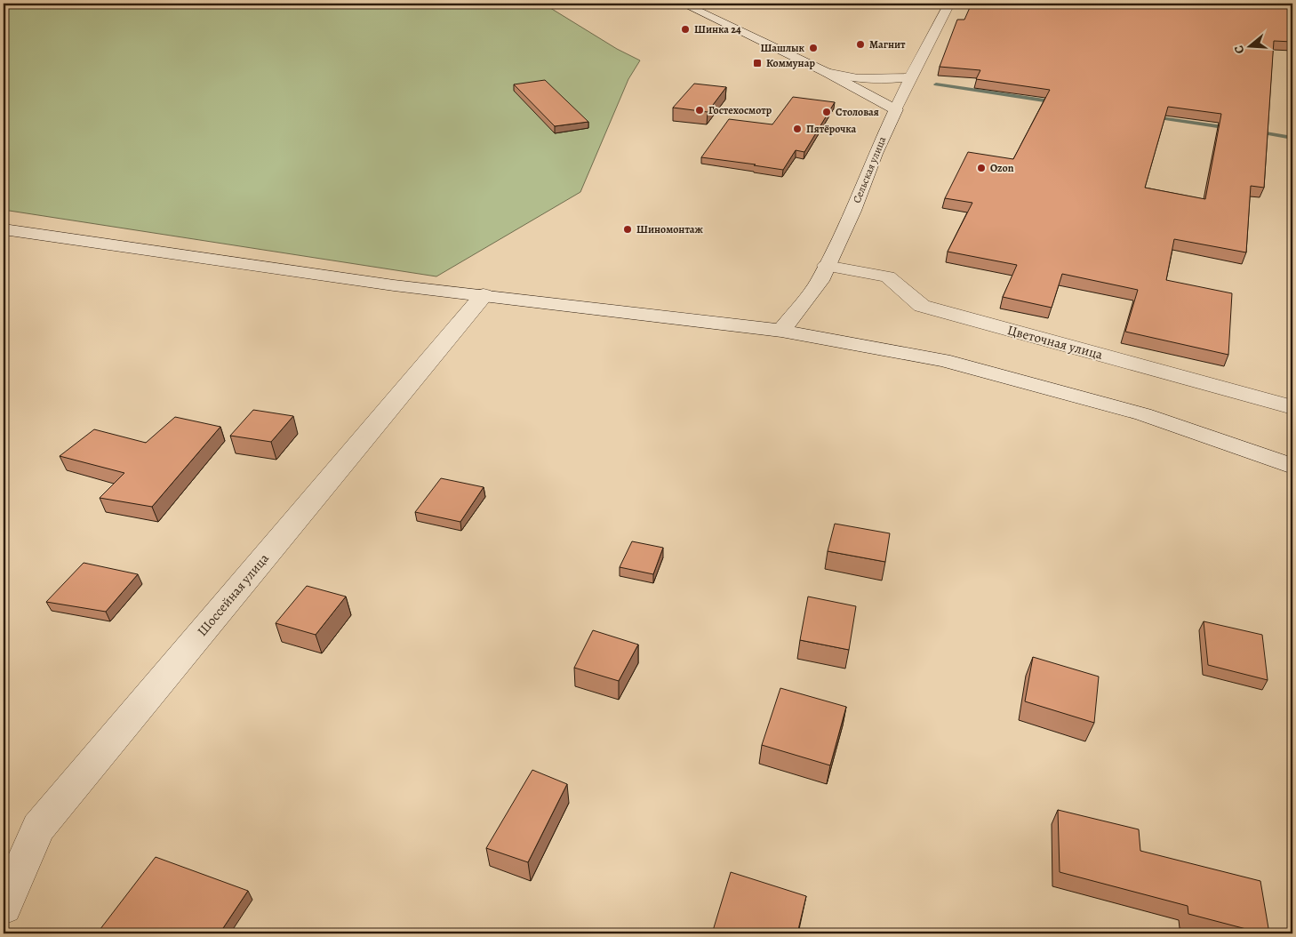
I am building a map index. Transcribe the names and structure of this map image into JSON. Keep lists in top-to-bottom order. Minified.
{"streets":{"main road":["Сельская улица","Цветочная улица","Шоссейная улица"]},"crossings":[["Сельская улица","Цветочная улица"]],"places":{"other":["Шинка 24","Магнит","Шашлык","Гостехосмотр","Столовая","Пятёрочка","Ozon","Шиномонтаж"],"transit":["Коммунар"]},"north":"left"}
